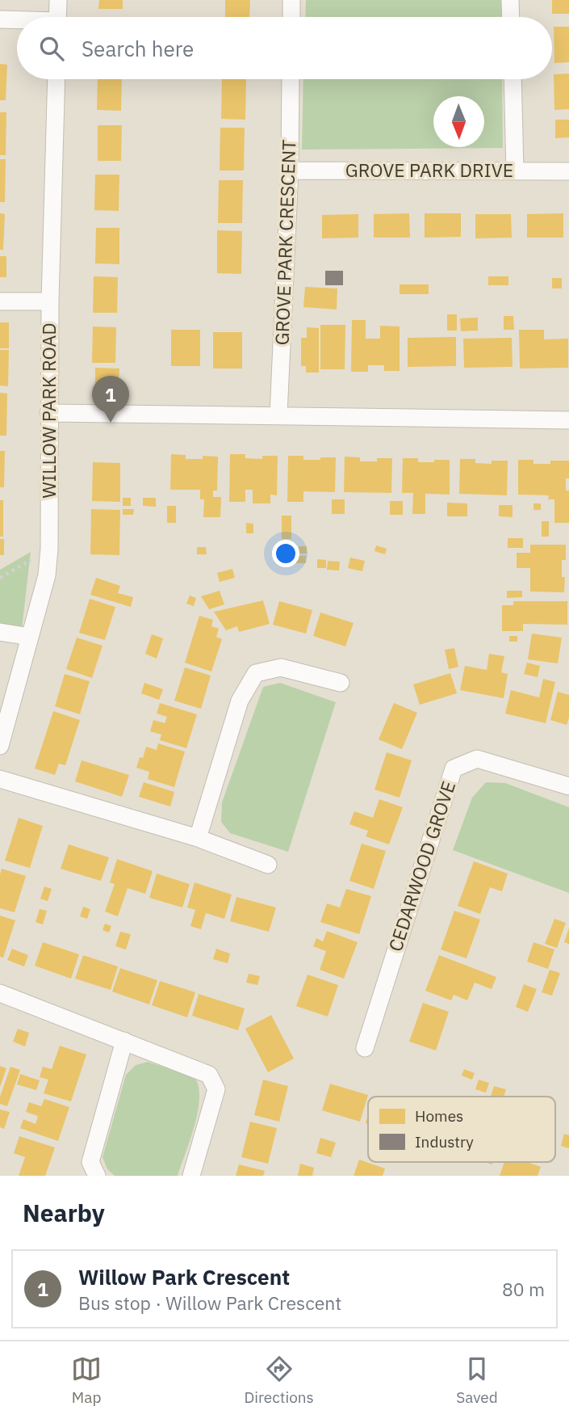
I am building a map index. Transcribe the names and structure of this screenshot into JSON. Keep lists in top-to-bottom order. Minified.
{"streets":{"street":["GROVE PARK DRIVE","GROVE PARK CRESCENT","WILLOW PARK ROAD","CEDARWOOD GROVE"]},"crossings":[["GROVE PARK DRIVE","GROVE PARK CRESCENT"]],"legend":["Homes","Industry"],"north":"bottom","page":{"search":"Search here","pins":"1","heading":"Nearby","list":[{"mark":"1","name":"Willow Park Crescent","note":"Bus stop · Willow Park Crescent","value":"80 m"}],"nav":["Map","Directions","Saved"]}}
